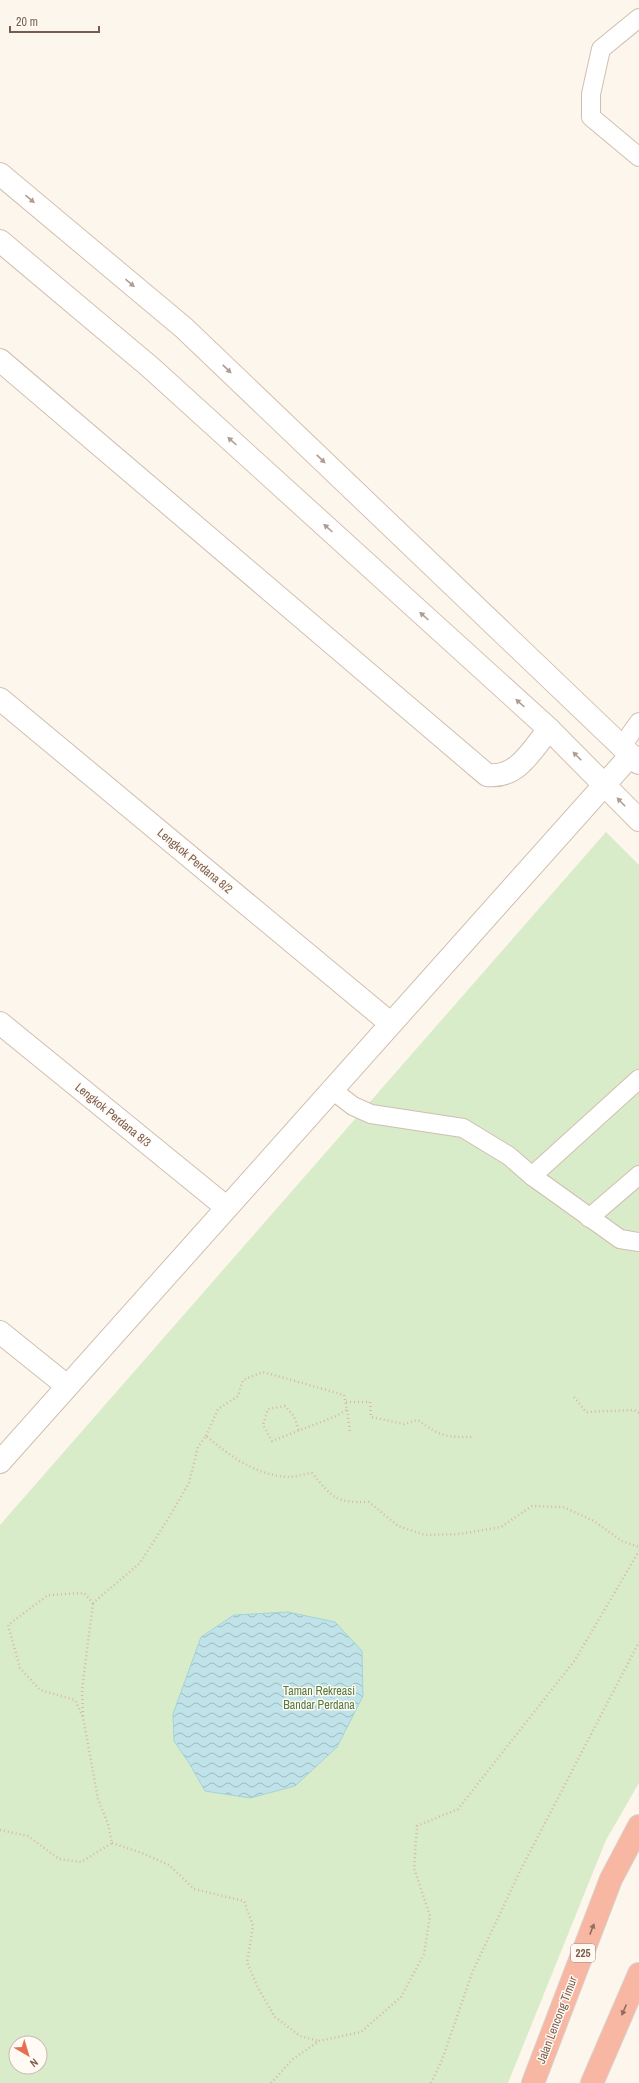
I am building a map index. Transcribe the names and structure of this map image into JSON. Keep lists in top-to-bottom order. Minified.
{"streets":{"highway":["225","Jalan Lencong Timur"],"street":["Lengkok Perdana 8/2","Lengkok Perdana 8/3"]},"parks":["Taman Rekreasi Bandar Perdana"],"scale_bar":"20 m","north":"bottom right"}
